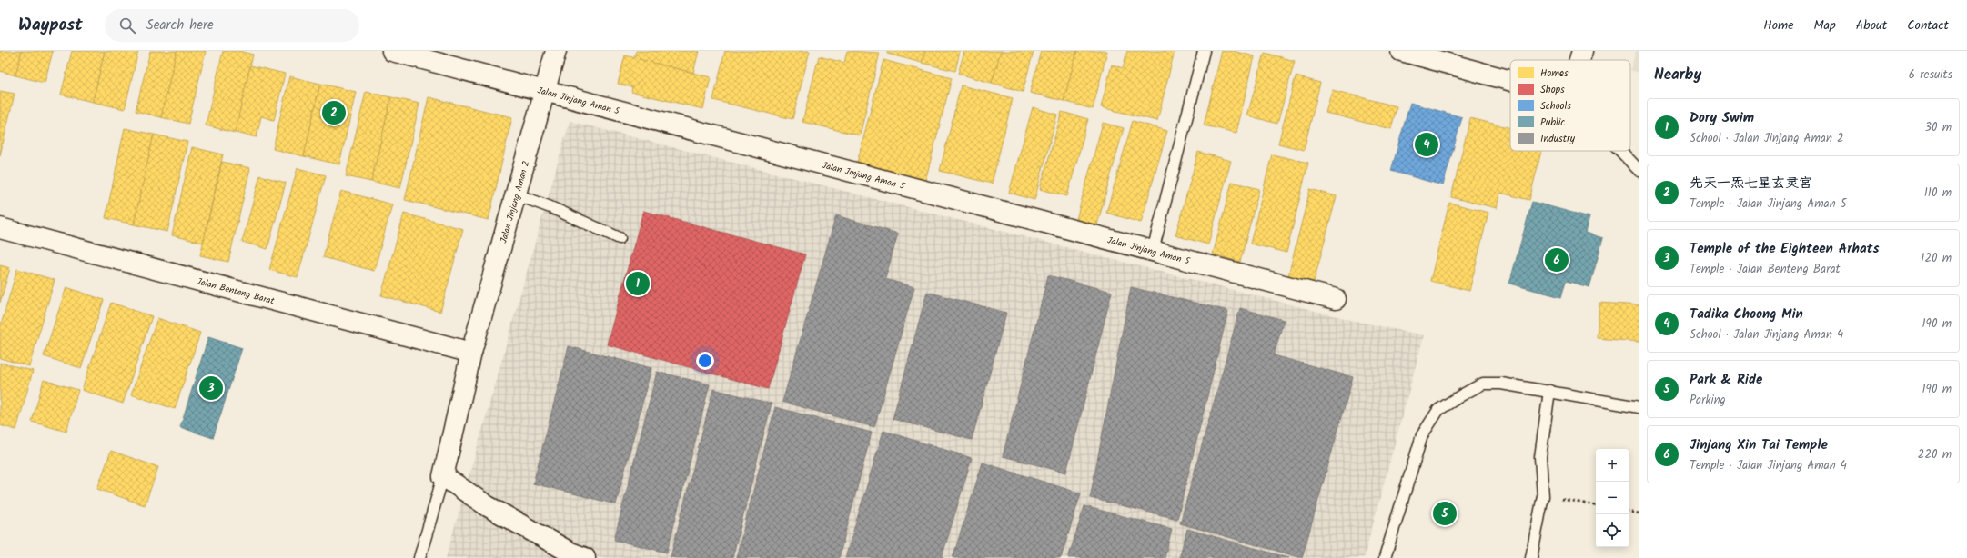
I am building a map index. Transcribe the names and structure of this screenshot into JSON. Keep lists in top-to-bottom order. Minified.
{"streets":{"street":["Jalan Jinjang Aman 5","Jalan Jinjang Aman 2","Jalan Benteng Barat"]},"crossings":[["Jalan Jinjang Aman 5","Jalan Jinjang Aman 2"],["Jalan Jinjang Aman 2","Jalan Benteng Barat"]],"legend":["Homes","Shops","Schools","Public","Industry"],"page":{"header":"Waypost","search":"Search here","nav":["Home","Map","About","Contact"],"heading":["Nearby","6 results"],"list":[{"mark":"1","name":"Dory Swim","note":"School · Jalan Jinjang Aman 2","value":"30 m"},{"mark":"2","name":"先天一炁七星玄灵宫","note":"Temple · Jalan Jinjang Aman 5","value":"110 m"},{"mark":"3","name":"Temple of the Eighteen Arhats","note":"Temple · Jalan Benteng Barat","value":"120 m"},{"mark":"4","name":"Tadika Choong Min","note":"School · Jalan Jinjang Aman 4","value":"190 m"},{"mark":"5","name":"Park & Ride","note":"Parking","value":"190 m"},{"mark":"6","name":"Jinjang Xin Tai Temple","note":"Temple · Jalan Jinjang Aman 4","value":"220 m"}],"pins":["2","4","6","1","3","5"],"map_buttons":["+","−"]}}
